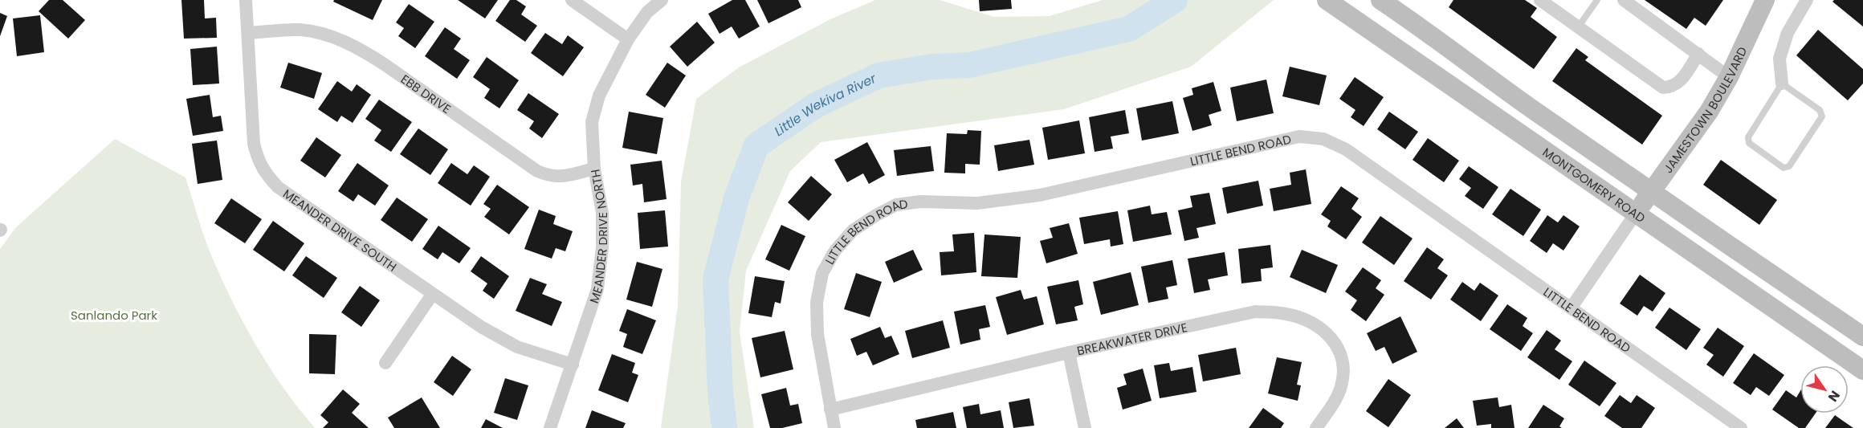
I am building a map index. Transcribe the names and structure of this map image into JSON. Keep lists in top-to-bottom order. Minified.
{"streets":{"main road":["JAMESTOWN BOULEVARD","MONTGOMERY ROAD"],"street":["EBB DRIVE","LITTLE BEND ROAD","MEANDER DRIVE SOUTH","MEANDER DRIVE NORTH","BREAKWATER DRIVE"]},"crossings":[["EBB DRIVE","MEANDER DRIVE SOUTH"],["EBB DRIVE","MEANDER DRIVE NORTH"],["JAMESTOWN BOULEVARD","MONTGOMERY ROAD"],["LITTLE BEND ROAD","BREAKWATER DRIVE"],["MEANDER DRIVE SOUTH","MEANDER DRIVE NORTH"]],"water":["Little Wekiva River"],"parks":["Sanlando Park"],"north":"bottom right"}
